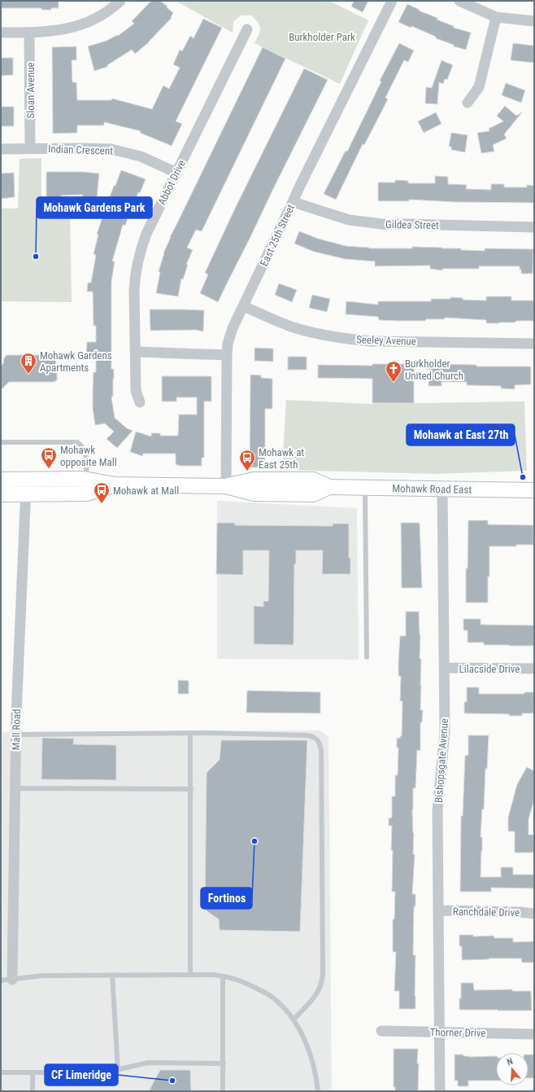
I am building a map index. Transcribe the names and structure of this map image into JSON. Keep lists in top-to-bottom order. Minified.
{"streets":{"main road":["Mohawk Road East"],"street":["Sloan Avenue","Indian Crescent","Abbot Drive","Gildea Street","East 25th Street","Seeley Avenue","Lilacside Drive","Mall Road","Bishopsgate Avenue","Ranchdale Drive","Thorner Drive"]},"crossings":[["Sloan Avenue","Indian Crescent"],["Indian Crescent","Abbot Drive"],["Gildea Street","East 25th Street"],["East 25th Street","Seeley Avenue"],["East 25th Street","Mohawk Road East"],["Mohawk Road East","Mall Road"],["Mohawk Road East","Bishopsgate Avenue"],["Lilacside Drive","Bishopsgate Avenue"],["Bishopsgate Avenue","Ranchdale Drive"],["Bishopsgate Avenue","Thorner Drive"]],"parks":["Burkholder Park"],"places":{"other":["Mohawk Gardens Park","Mohawk at East 27th","Fortinos","CF Limeridge"],"building":["Mohawk Gardens Apartments"],"church":["Burkholder United Church"],"bus stop":["Mohawk opposite Mall","Mohawk at East 25th","Mohawk at Mall"]},"north":"top"}
